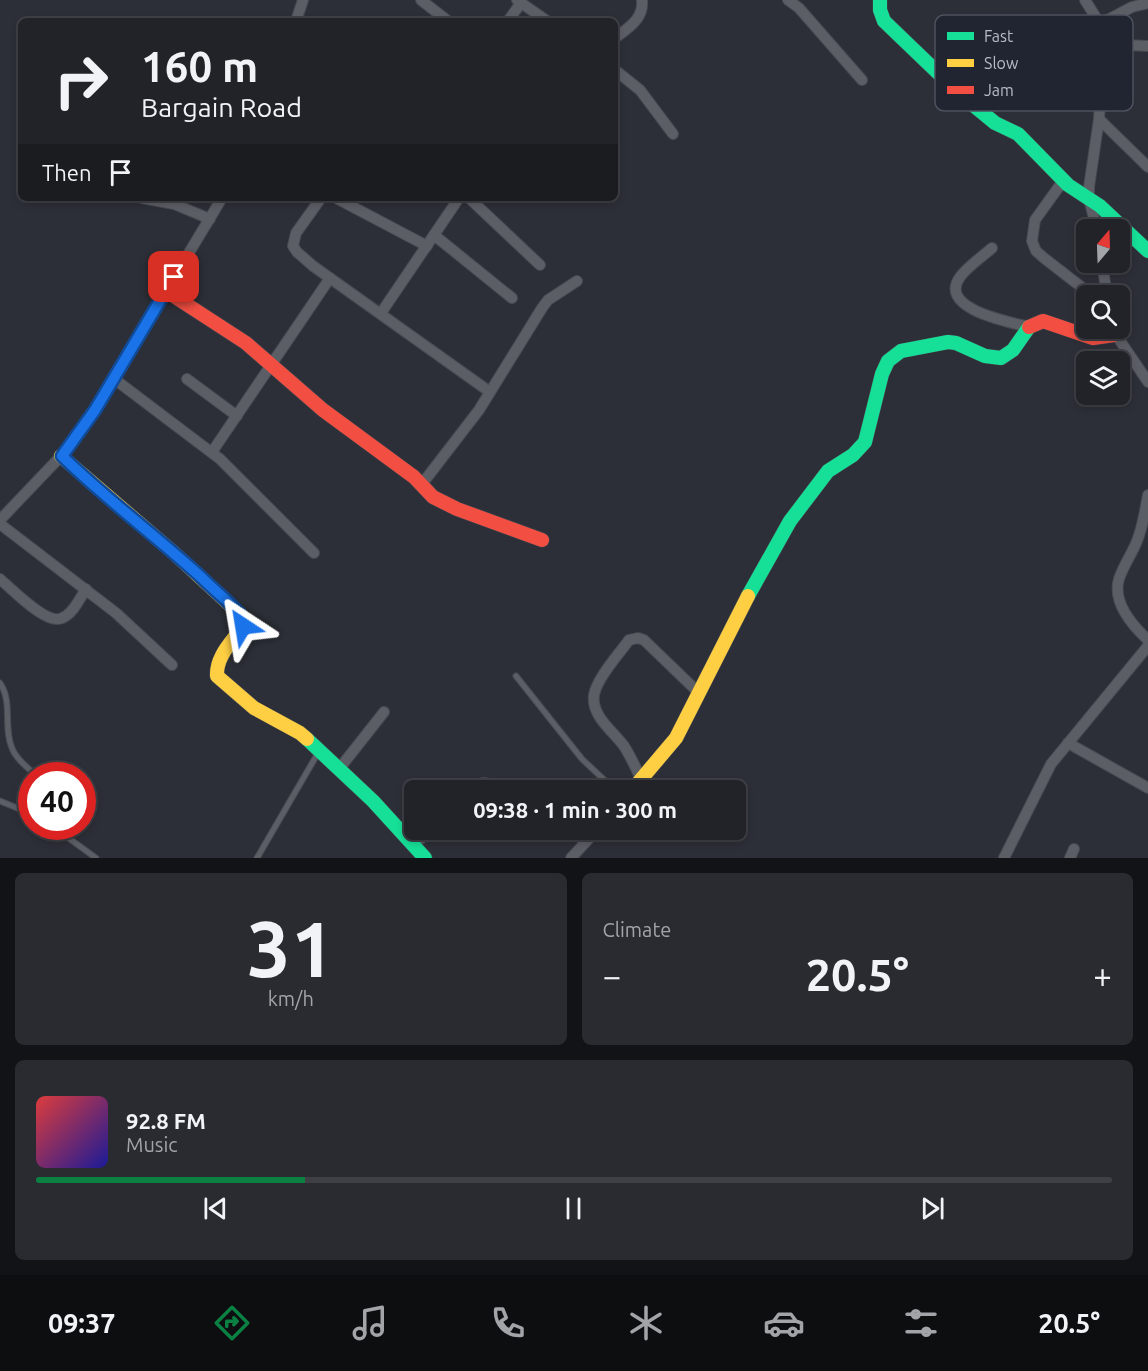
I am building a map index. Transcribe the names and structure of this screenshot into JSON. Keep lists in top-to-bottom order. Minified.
{"legend":["Fast","Slow","Jam"],"north":"top","page":{"turn":["160 m","Bargain Road"],"then":"Then","limit":"40","trip":"09:38 · 1 min · 300 m","tile":[["31","km/h"],"Climate"],"heat":["−","20.5°","+"],"song":["92.8 FM","Music"],"tabs":["09:37","20.5°"]}}
